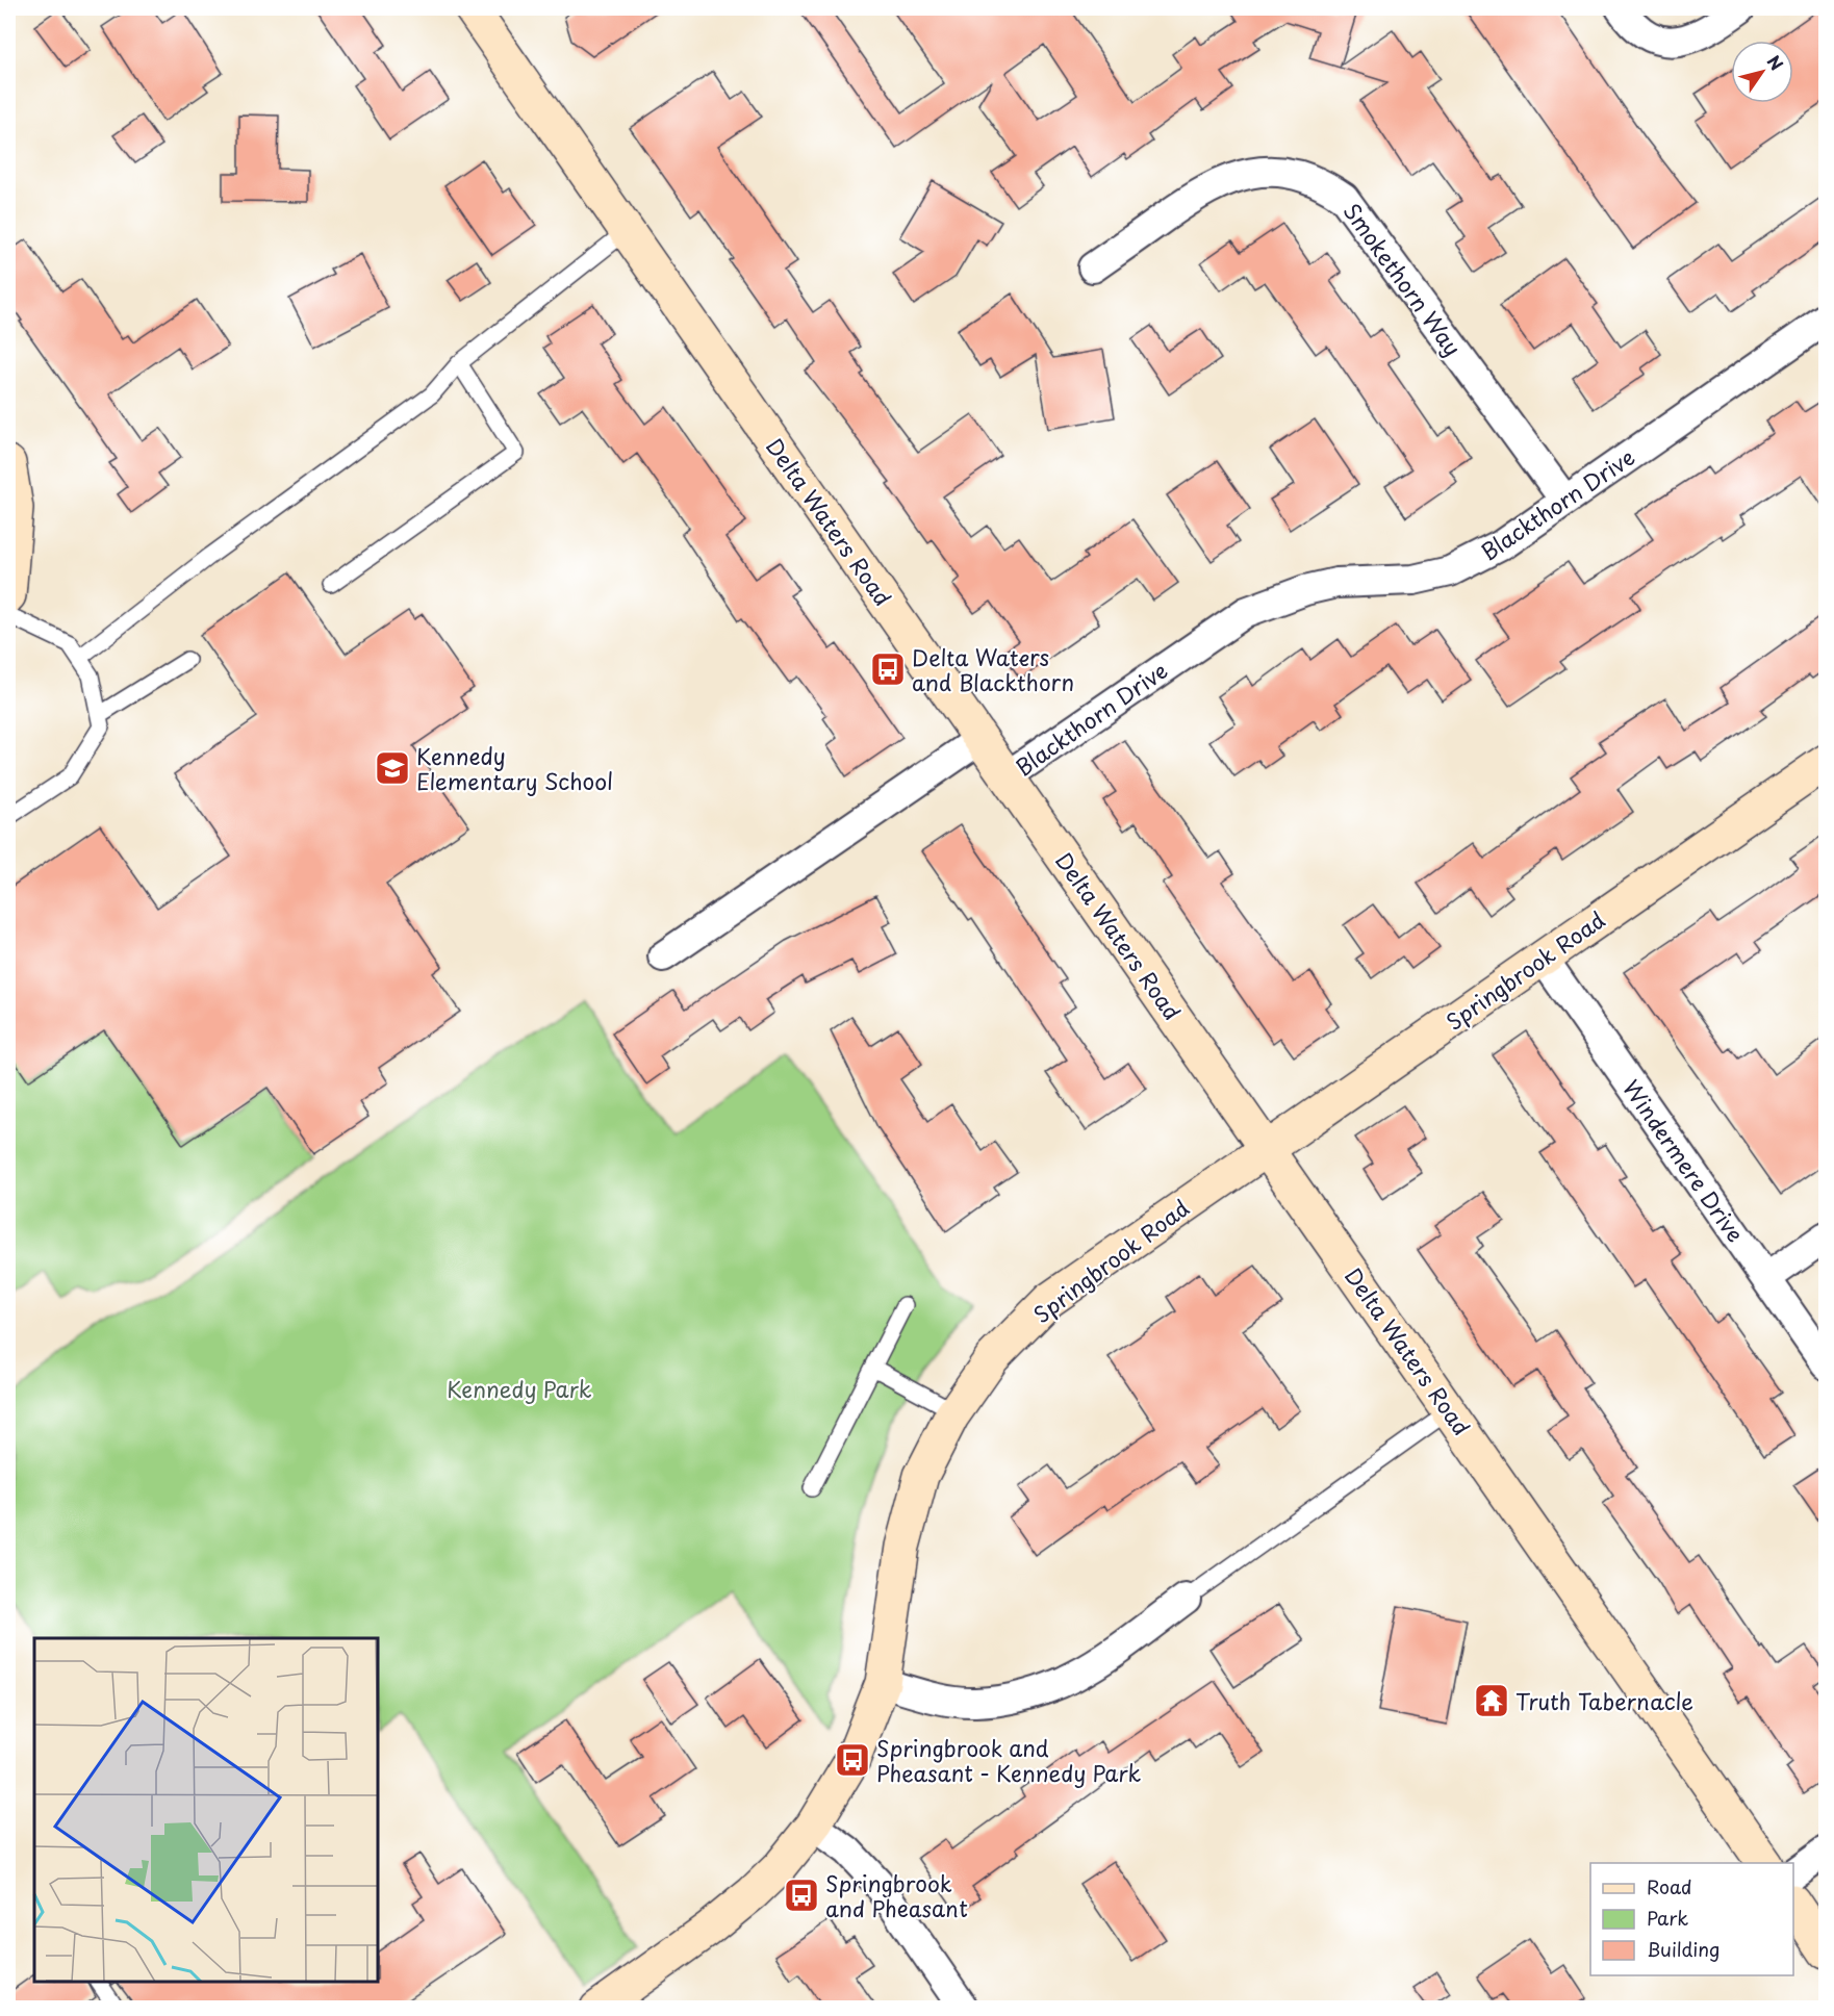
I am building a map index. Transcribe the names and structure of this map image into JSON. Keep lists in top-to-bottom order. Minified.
{"streets":{"main road":["Delta Waters Road","Springbrook Road"],"street":["Smokethorn Way","Blackthorn Drive","Windermere Drive"]},"crossings":[["Smokethorn Way","Blackthorn Drive"],["Blackthorn Drive","Delta Waters Road"],["Delta Waters Road","Springbrook Road"],["Springbrook Road","Windermere Drive"]],"parks":["Kennedy Park"],"places":{"bus stop":["Delta Waters and Blackthorn","Springbrook and Pheasant - Kennedy Park","Springbrook and Pheasant"],"school or university":["Kennedy Elementary School"],"temple":["Truth Tabernacle"]},"legend":["Road","Park","Building"],"north":"top right"}
